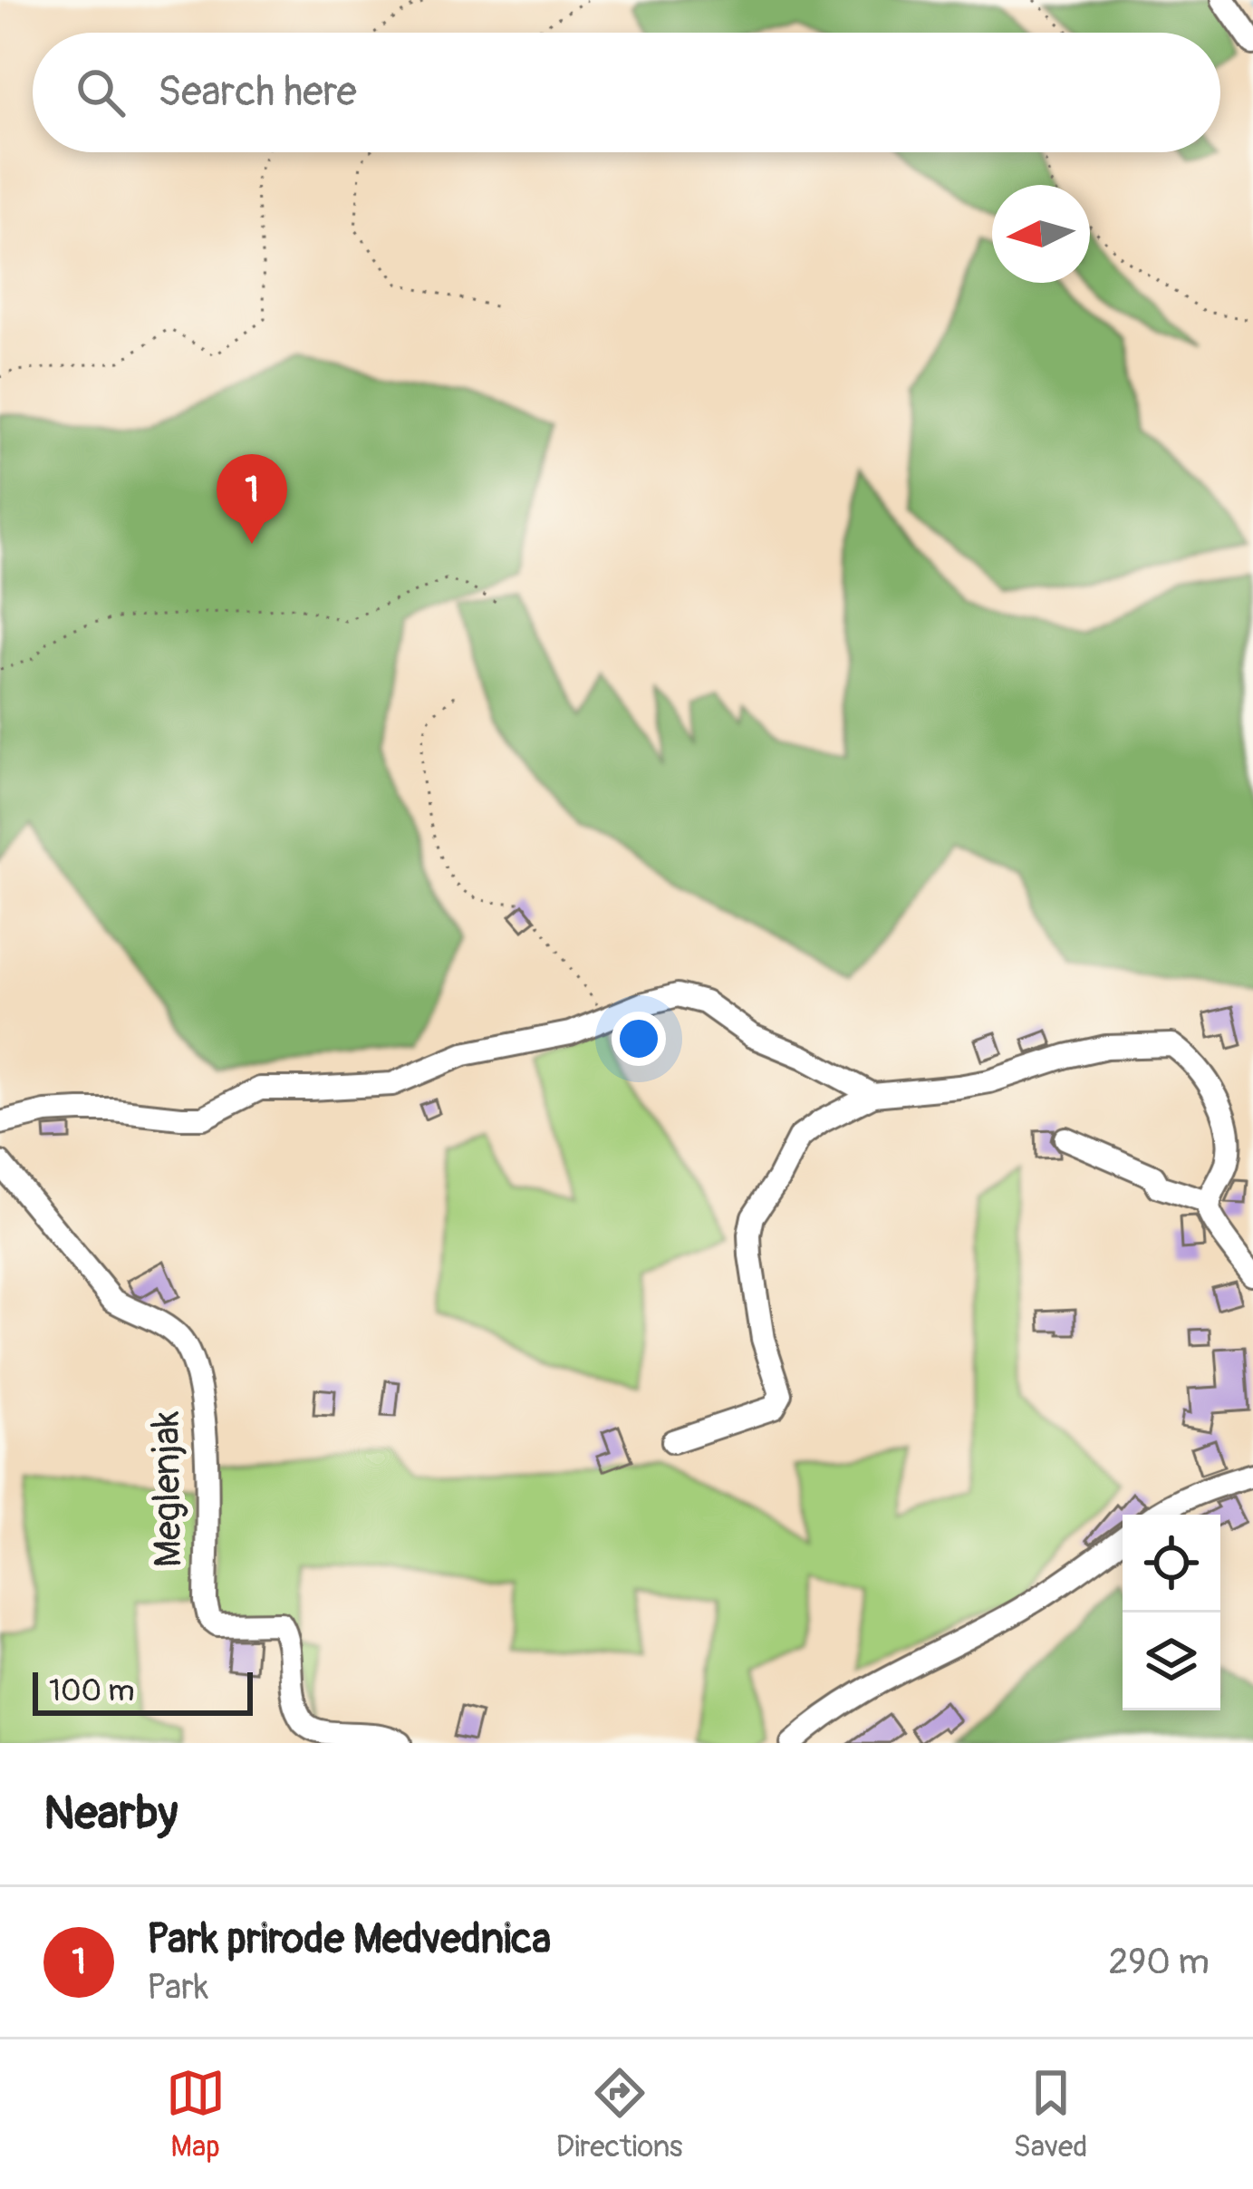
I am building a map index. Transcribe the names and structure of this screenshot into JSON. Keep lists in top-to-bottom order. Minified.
{"streets":{"street":["Meglenjak"]},"scale_bar":"100 m","north":"left","page":{"search":"Search here","pins":"1","scale":"100 m","heading":"Nearby","list":[{"mark":"1","name":"Park prirode Medvednica","note":"Park","value":"290 m"}],"nav":["Map","Directions","Saved"]}}
